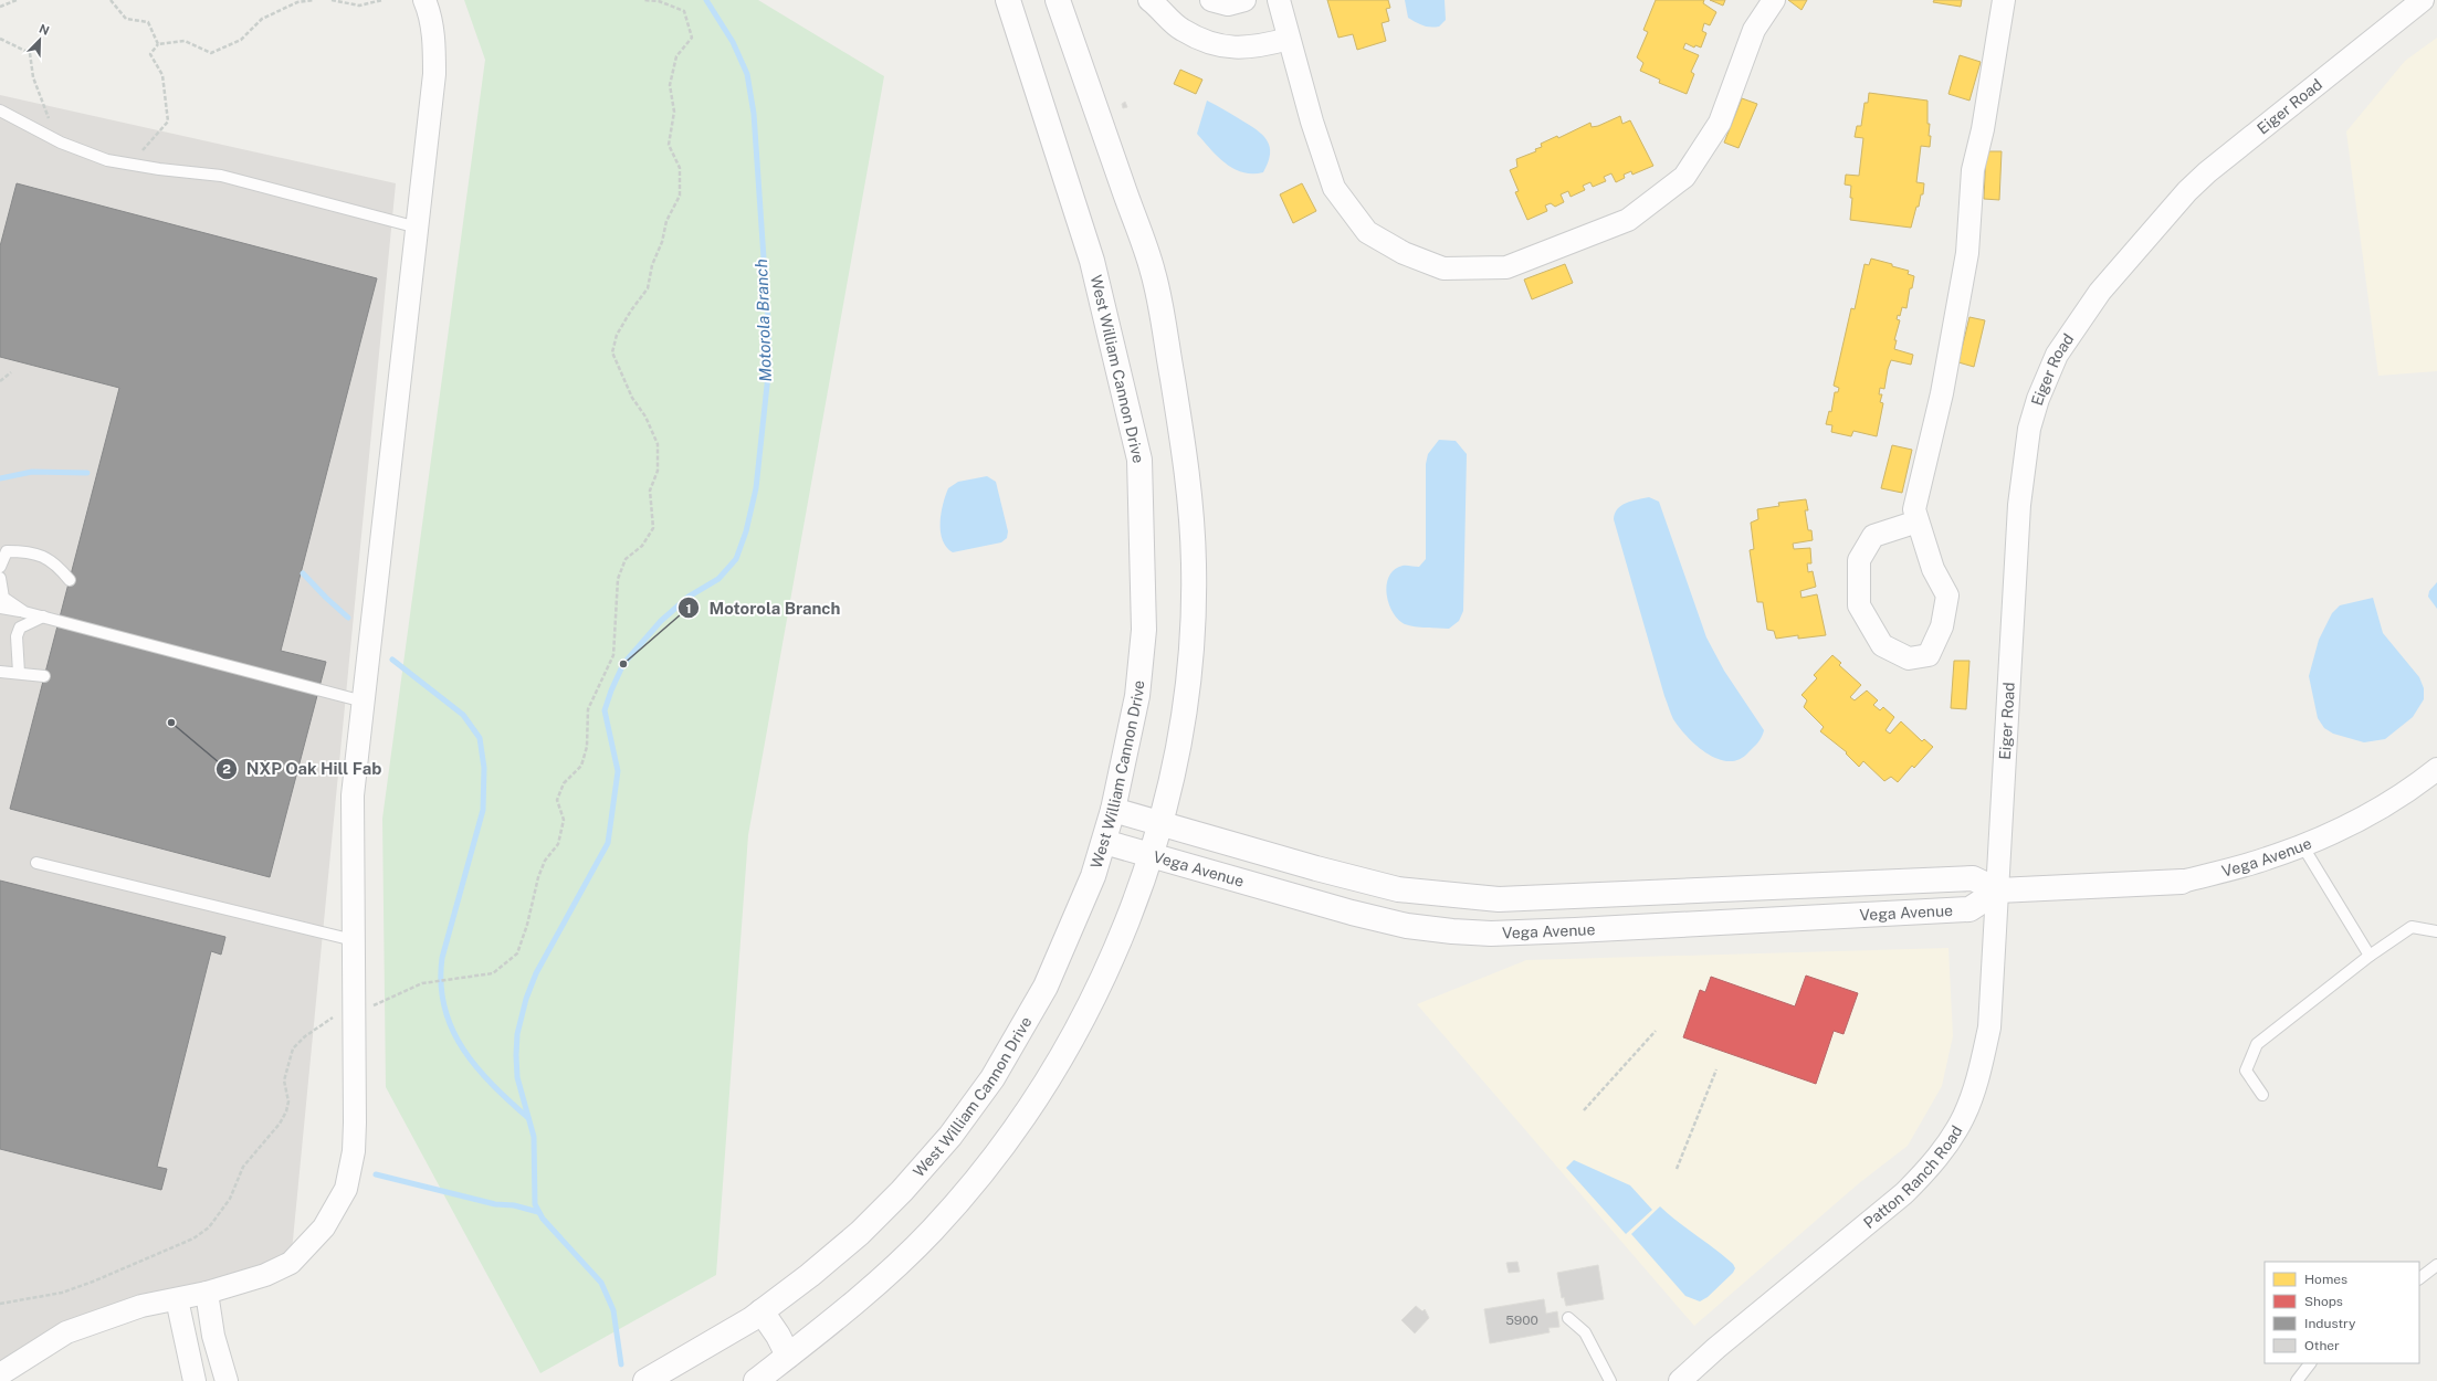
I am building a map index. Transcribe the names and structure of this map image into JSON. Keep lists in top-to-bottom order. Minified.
{"streets":{"main road":["West William Cannon Drive","Vega Avenue"],"street":["Eiger Road","Patton Ranch Road"]},"crossings":[["Eiger Road","Vega Avenue"],["Eiger Road","Patton Ranch Road"],["West William Cannon Drive","Vega Avenue"],["Vega Avenue","Patton Ranch Road"]],"water":["Motorola Branch"],"places":["Motorola Branch","NXP Oak Hill Fab"],"house_numbers":["5900"],"legend":["Homes","Shops","Industry","Other"],"north":"top right"}
